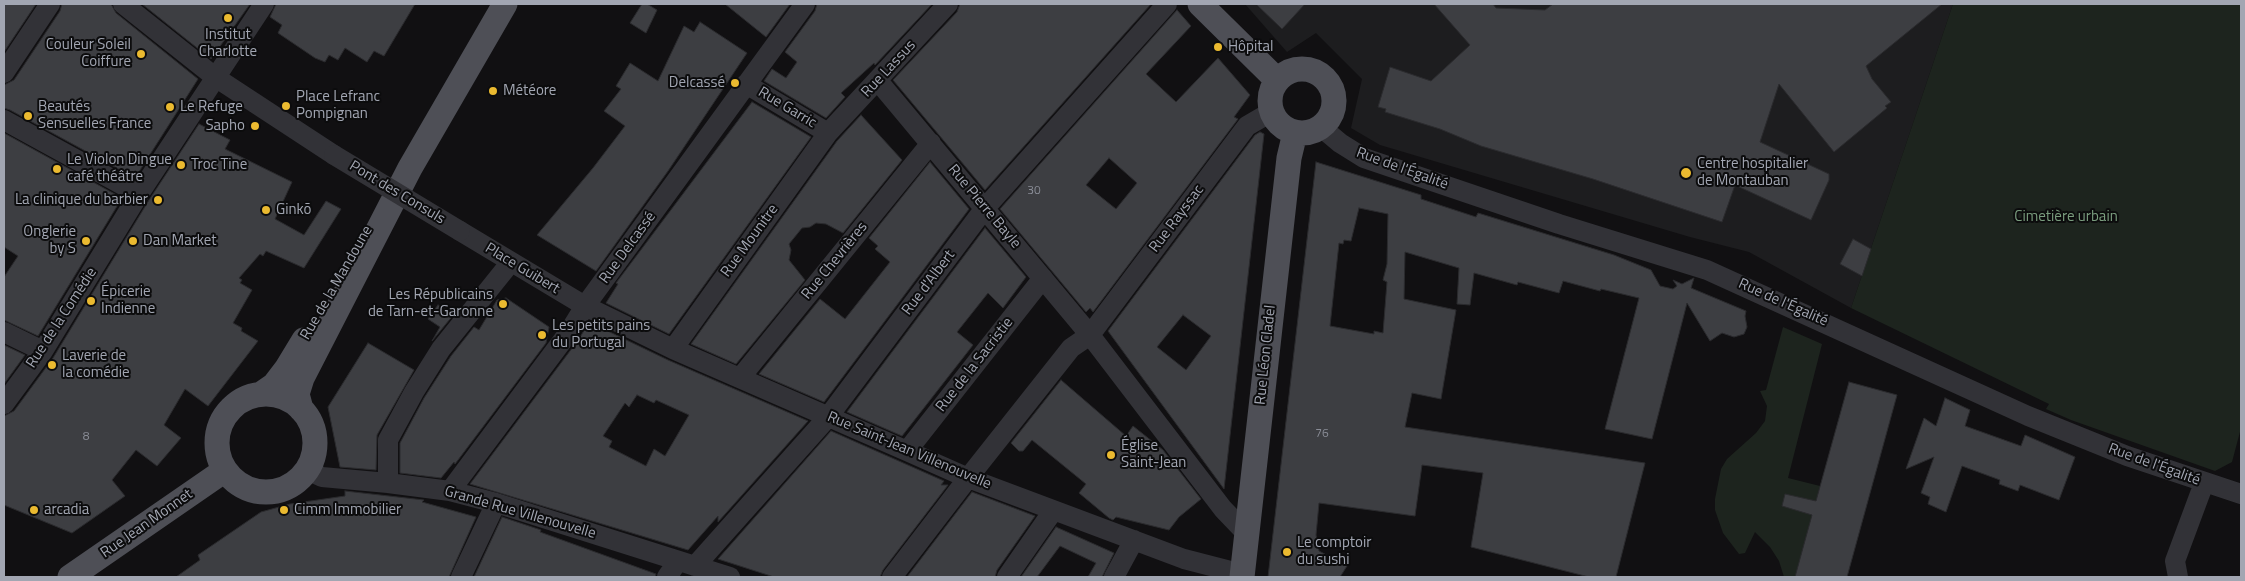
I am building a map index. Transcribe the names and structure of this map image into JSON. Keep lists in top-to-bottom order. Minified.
{"streets":{"main road":["Rue de la Mandoune","Rue Léon Cladel","Rue Jean Monnet"],"street":["Rue Lassus","Rue Garric","Rue de l'Égalité","Pont des Consuls","Rue Pierre Bayle","Rue Rayssac","Rue Mounitre","Rue Delcassé","Rue Chevrières","Place Guibert","Rue d'Albert","Rue de la Comédie","Rue de la Sacristie","Rue Saint-Jean Villenouvelle","Grande Rue Villenouvelle"]},"crossings":[["Rue Lassus","Rue Garric"],["Rue Lassus","Rue Pierre Bayle"],["Rue Lassus","Rue Mounitre"],["Rue Garric","Rue Mounitre"],["Rue Garric","Rue Delcassé"],["Rue de l'Égalité","Rue Rayssac"],["Rue de l'Égalité","Rue Léon Cladel"],["Pont des Consuls","Place Guibert"],["Pont des Consuls","Rue de la Comédie"],["Rue Pierre Bayle","Rue Rayssac"],["Rue Pierre Bayle","Rue Chevrières"],["Rue Pierre Bayle","Rue d'Albert"],["Rue Pierre Bayle","Rue Léon Cladel"],["Rue Pierre Bayle","Rue de la Sacristie"],["Rue Rayssac","Rue Léon Cladel"],["Rue Rayssac","Rue Saint-Jean Villenouvelle"],["Rue Mounitre","Rue Saint-Jean Villenouvelle"],["Rue Delcassé","Place Guibert"],["Rue Delcassé","Rue Saint-Jean Villenouvelle"],["Rue Delcassé","Grande Rue Villenouvelle"],["Rue Chevrières","Rue Saint-Jean Villenouvelle"],["Place Guibert","Rue Saint-Jean Villenouvelle"],["Rue de la Mandoune","Grande Rue Villenouvelle"],["Rue de la Mandoune","Rue Jean Monnet"],["Rue d'Albert","Rue Saint-Jean Villenouvelle"],["Rue d'Albert","Grande Rue Villenouvelle"],["Rue Léon Cladel","Rue Saint-Jean Villenouvelle"],["Rue de la Sacristie","Rue Saint-Jean Villenouvelle"],["Grande Rue Villenouvelle","Rue Jean Monnet"]],"parks":["Cimetière urbain"],"places":["Institut Charlotte","Hôpital","Couleur Soleil Coiffure","Delcassé","Météore","Place Lefranc Pompignan","Le Refuge","Beautés Sensuelles France","Sapho","Troc Tine","Le Violon Dingue café théâtre","Centre hospitalier de Montauban","La clinique du barbier","Ginkō","Onglerie by S","Dan Market","Épicerie Indienne","Les Républicains de Tarn-et-Garonne","Les petits pains du Portugal","Laverie de la comédie","Église Saint-Jean","arcadia","Cimm Immobilier","Le comptoir du sushi"],"house_numbers":["30","76","8"]}
